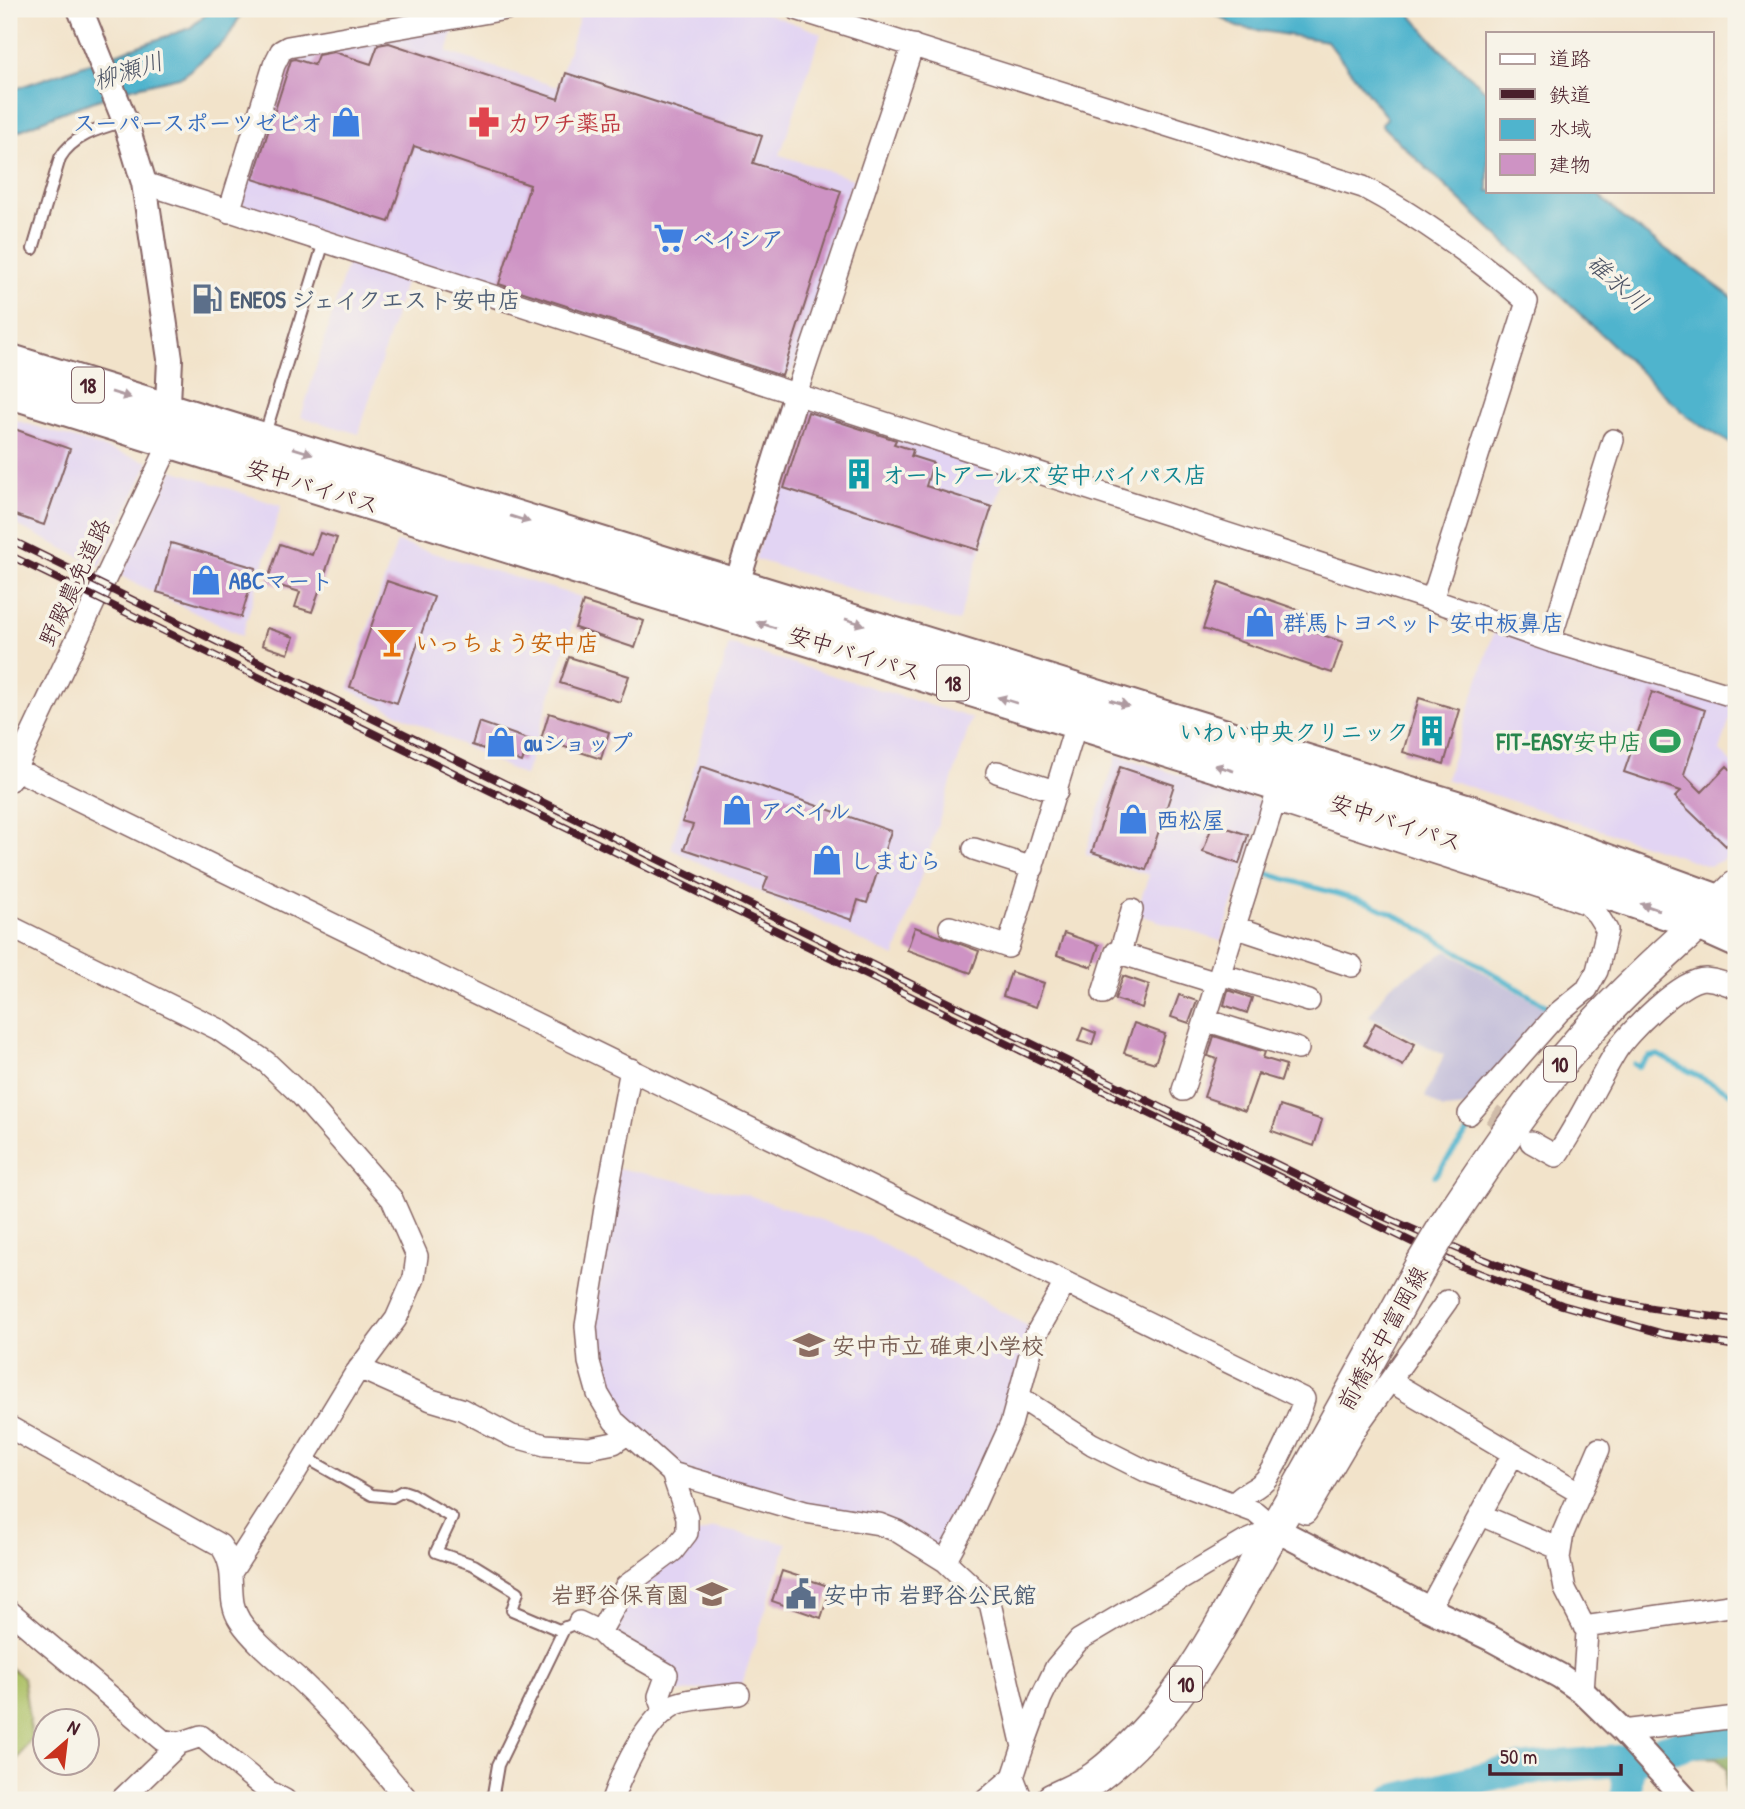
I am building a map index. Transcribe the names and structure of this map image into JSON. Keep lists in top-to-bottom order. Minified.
{"streets":{"highway":["18","安中バイパス"],"main road":["10","前橋安中富岡線"],"street":["野殿農免道路"]},"crossings":[["安中バイパス","野殿農免道路"],["安中バイパス","前橋安中富岡線"]],"water":["柳瀬川","碓氷川"],"places":{"shop":["スーパースポーツゼビオ","ABCマート","群馬トヨペット 安中板鼻店","auショップ","アベイル","西松屋","しまむら"],"pharmacy":["カワチ薬品"],"supermarket":["ベイシア"],"fuel station":["ENEOS ジェイクエスト安中店"],"building":["オートアールズ 安中バイパス店","いわい中央クリニック"],"bar":["いっちょう安中店"],"sports":["FIT-EASY安中店"],"school or university":["安中市立 碓東小学校","岩野谷保育園"],"public building":["安中市 岩野谷公民館"]},"legend":["道路","鉄道","水域","建物"],"scale_bar":"50 m","north":"top right"}
